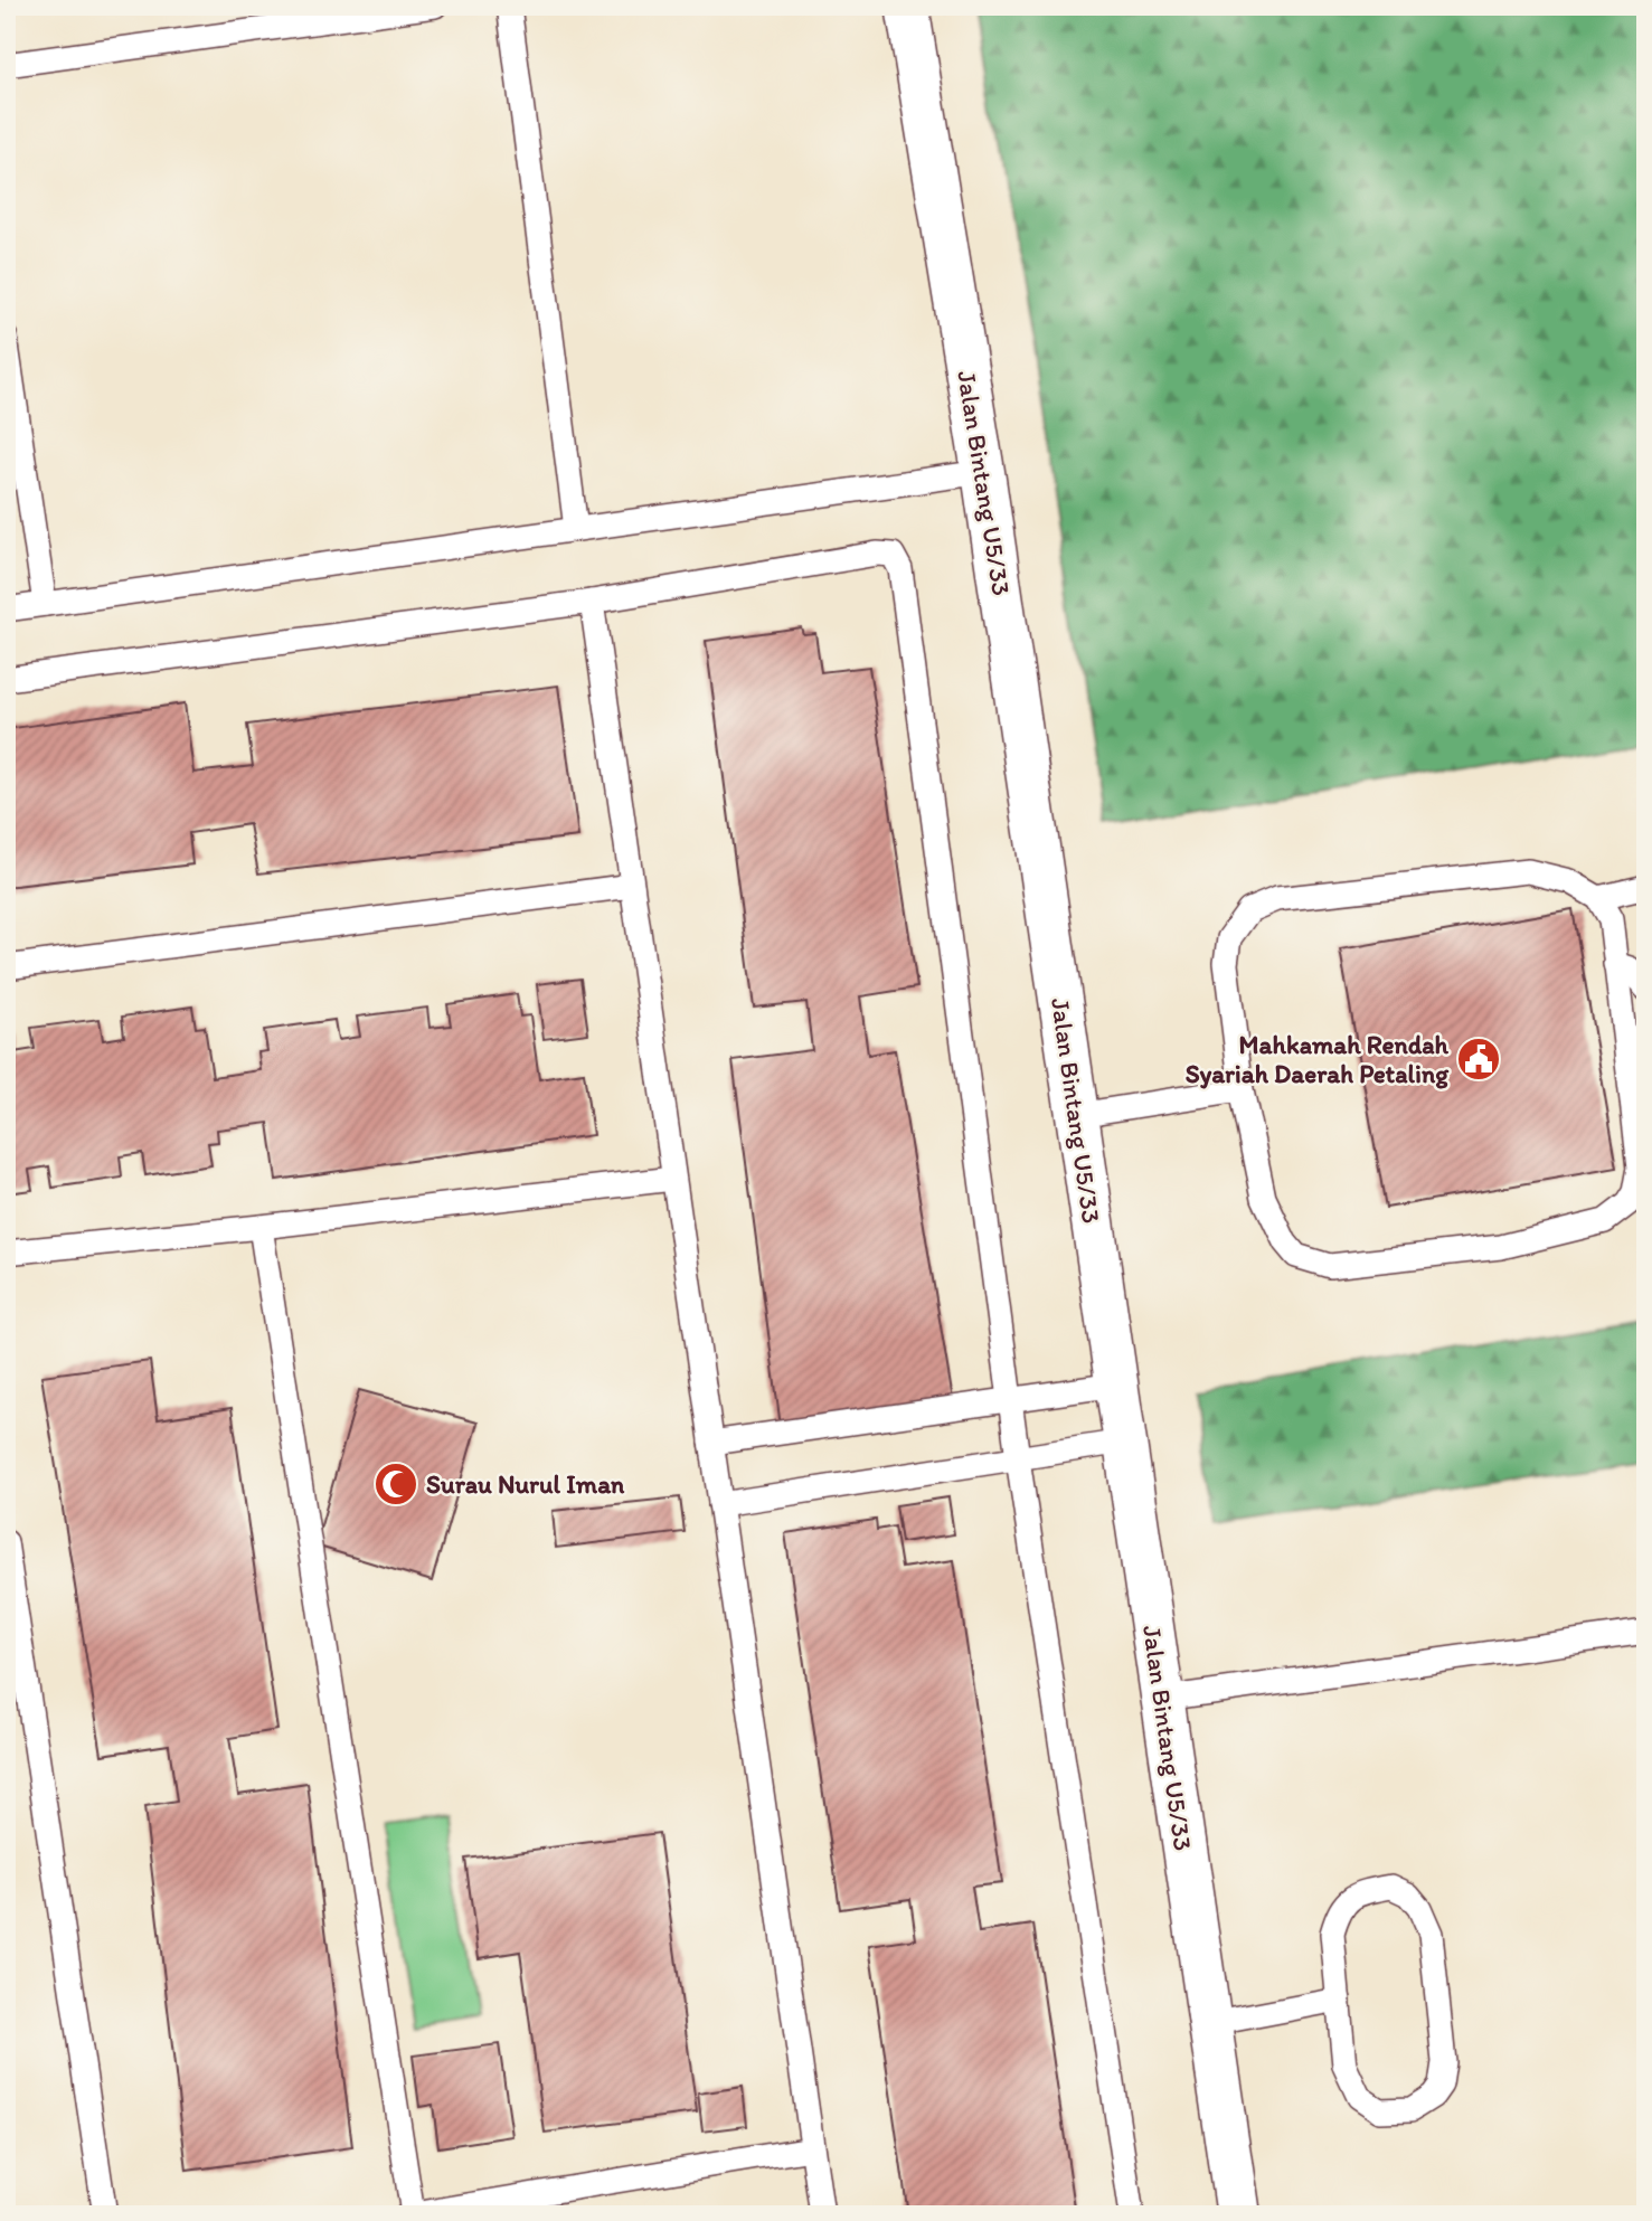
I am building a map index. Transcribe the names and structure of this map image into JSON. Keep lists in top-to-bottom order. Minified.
{"streets":{"street":["Jalan Bintang U5/33"]},"places":{"public building":["Mahkamah Rendah Syariah Daerah Petaling"],"mosque":["Surau Nurul Iman"]}}
